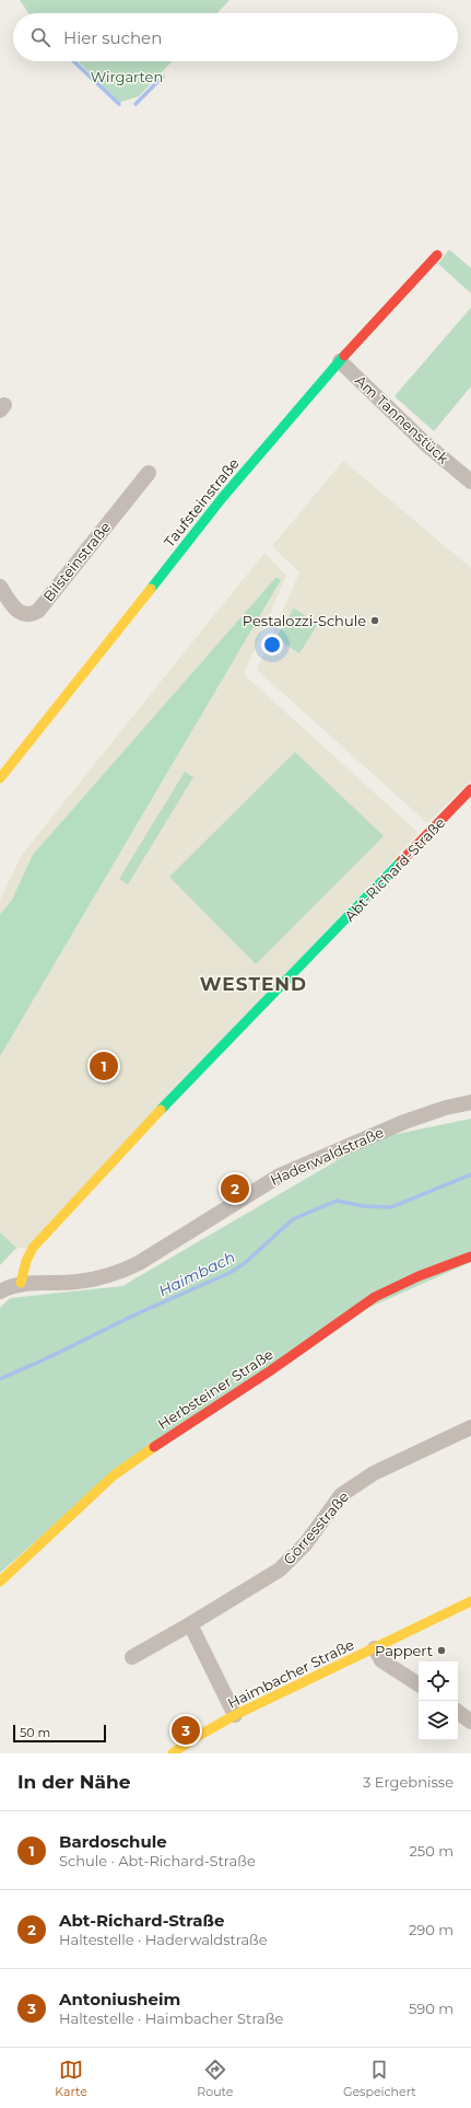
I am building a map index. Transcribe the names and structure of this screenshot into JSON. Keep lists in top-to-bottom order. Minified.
{"streets":{"street":["Am Tannenstück","Taufsteinstraße","Bilsteinstraße","Abt-Richard-Straße","Haderwaldstraße","Herbsteiner Straße","Görresstraße","Haimbacher Straße"]},"crossings":[["Am Tannenstück","Taufsteinstraße"],["Abt-Richard-Straße","Haderwaldstraße"]],"districts":["WESTEND"],"water":["Haimbach"],"parks":["Wirgarten"],"places":["Pestalozzi-Schule","Pappert"],"scale_bar":"50 m","page":{"search":"Hier suchen","pins":["1","2","3"],"scale":"50 m","heading":["In der Nähe","3 Ergebnisse"],"list":[{"mark":"1","name":"Bardoschule","note":"Schule · Abt-Richard-Straße","value":"250 m"},{"mark":"2","name":"Abt-Richard-Straße","note":"Haltestelle · Haderwaldstraße","value":"290 m"},{"mark":"3","name":"Antoniusheim","note":"Haltestelle · Haimbacher Straße","value":"590 m"}],"nav":["Karte","Route","Gespeichert"]}}
